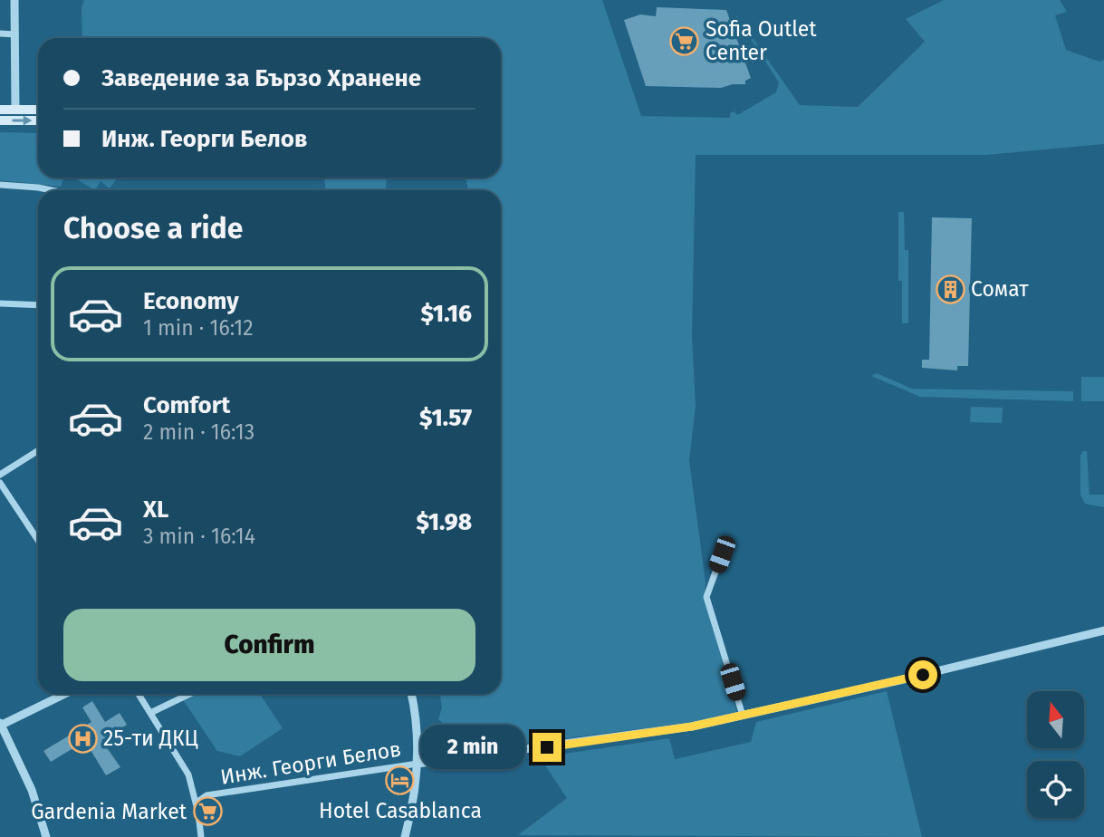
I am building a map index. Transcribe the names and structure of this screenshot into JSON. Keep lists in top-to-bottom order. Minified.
{"streets":{"street":["Инж. Георги Белов"]},"places":{"supermarket":["Sofia Outlet Center","Gardenia Market"],"building":["Сомат"],"hospital":["25-ти ДКЦ"],"hotel":["Hotel Casablanca"]},"north":"top","page":{"banner":["Заведение за Бързо Хранене","Инж. Георги Белов"],"heading":"Choose a ride","list":[{"name":"Economy","note":"1 min · 16:12","value":"$1.16"},{"name":"Comfort","note":"2 min · 16:13","value":"$1.57"},{"name":"XL","note":"3 min · 16:14","value":"$1.98"}],"buttons":"Confirm","bubble":"2 min"}}
